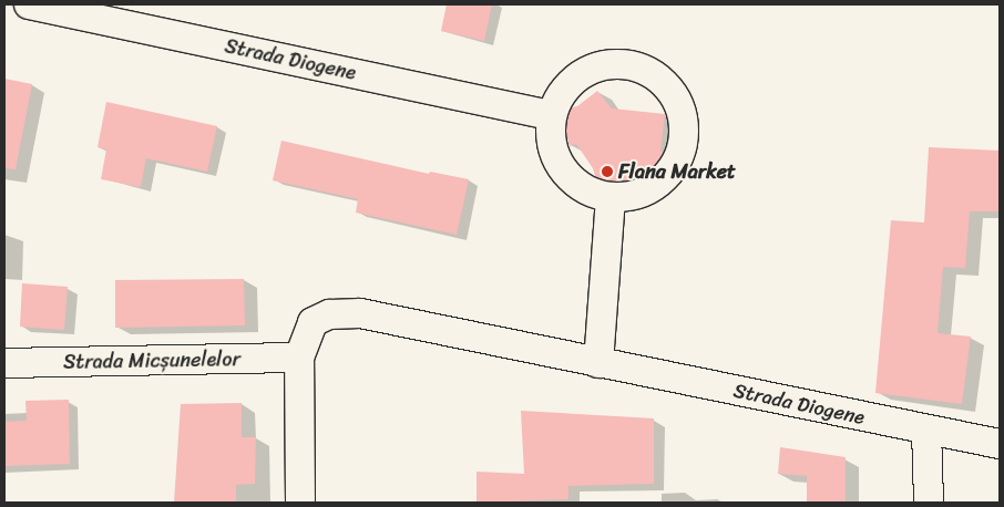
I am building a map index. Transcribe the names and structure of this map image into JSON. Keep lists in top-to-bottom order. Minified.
{"streets":{"street":["Strada Diogene","Strada Micșunelelor"]},"crossings":[["Strada Diogene","Strada Micșunelelor"]],"places":["Flana Market"]}
